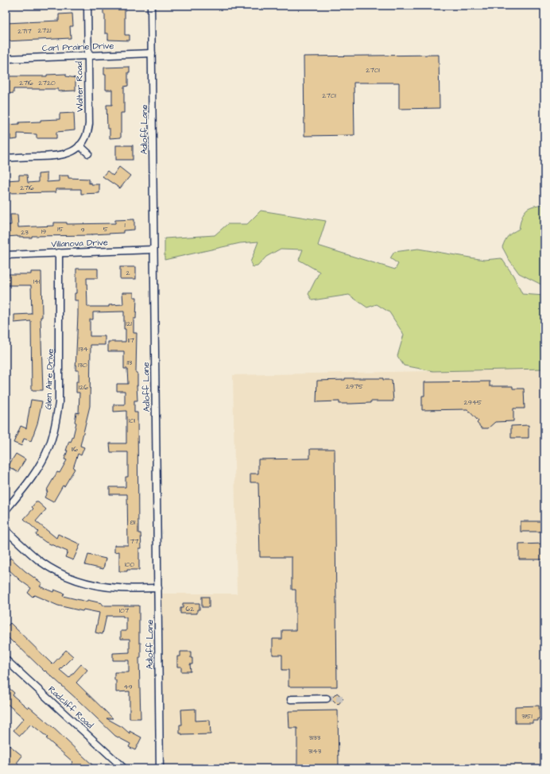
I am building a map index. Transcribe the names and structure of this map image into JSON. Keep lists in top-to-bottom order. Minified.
{"streets":{"street":["Carl Prairie Drive","Walter Road","Adloff Lane","Villanova Drive","Glen Aire Drive","Radcliff Road"]},"crossings":[["Carl Prairie Drive","Walter Road"],["Carl Prairie Drive","Adloff Lane"],["Adloff Lane","Villanova Drive"],["Villanova Drive","Glen Aire Drive"]],"house_numbers":["2721","2717","2701","2716","2720","2701","2716","1","15","5","9","19","23","2","141","121","117","134","113","130","2975","126","2945","101","116","81","77","100","62","107","49","3151","3133","3143"]}
